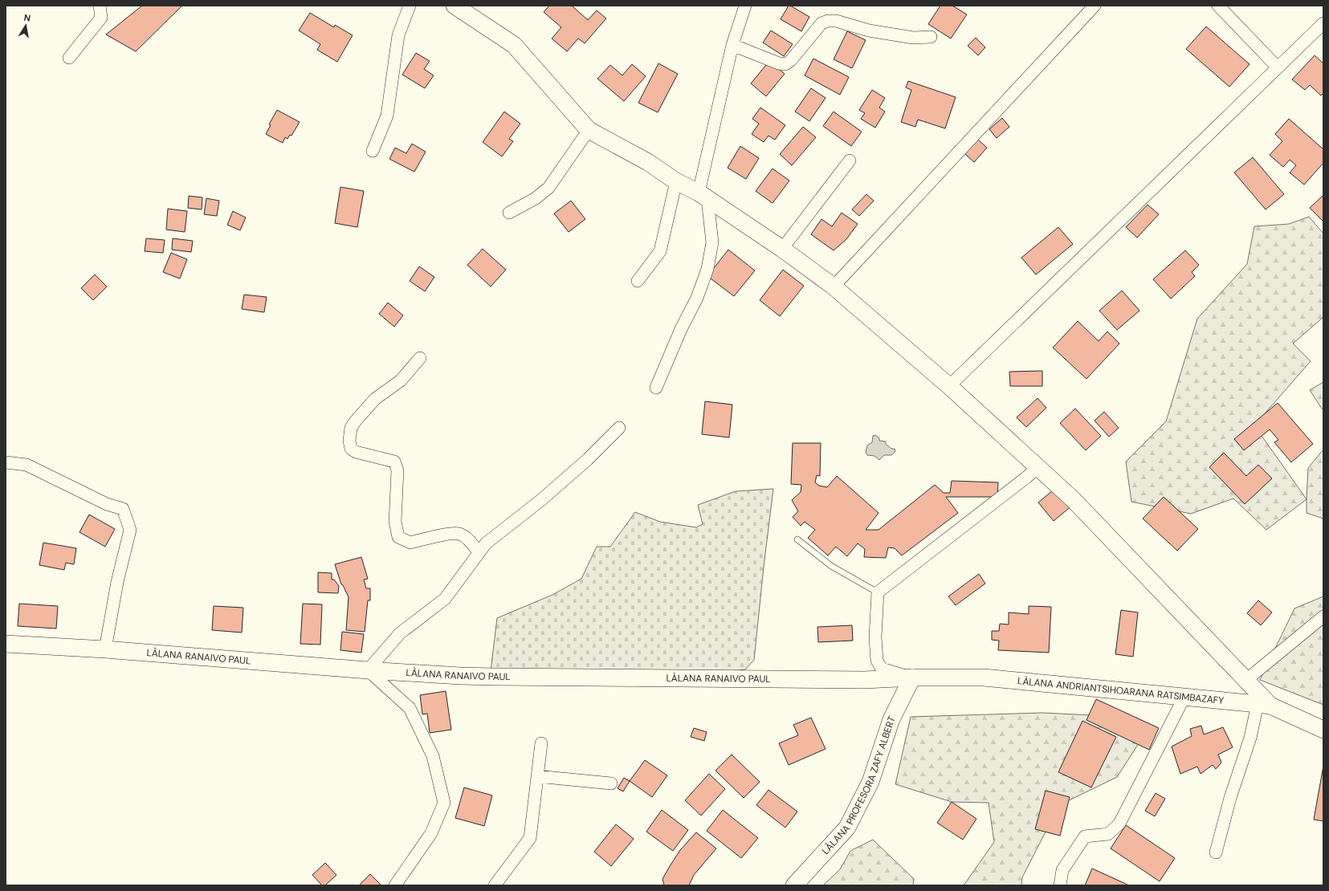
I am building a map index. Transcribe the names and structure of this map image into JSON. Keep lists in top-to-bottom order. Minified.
{"streets":{"street":["LÀLANA RANAIVO PAUL","LÀLANA ANDRIANTSIHOARANA RATSIMBAZAFY","LÀLANA PROFESORA ZAFY ALBERT"]},"crossings":[["LÀLANA RANAIVO PAUL","LÀLANA ANDRIANTSIHOARANA RATSIMBAZAFY"],["LÀLANA RANAIVO PAUL","LÀLANA PROFESORA ZAFY ALBERT"],["LÀLANA ANDRIANTSIHOARANA RATSIMBAZAFY","LÀLANA PROFESORA ZAFY ALBERT"]],"north":"top"}
